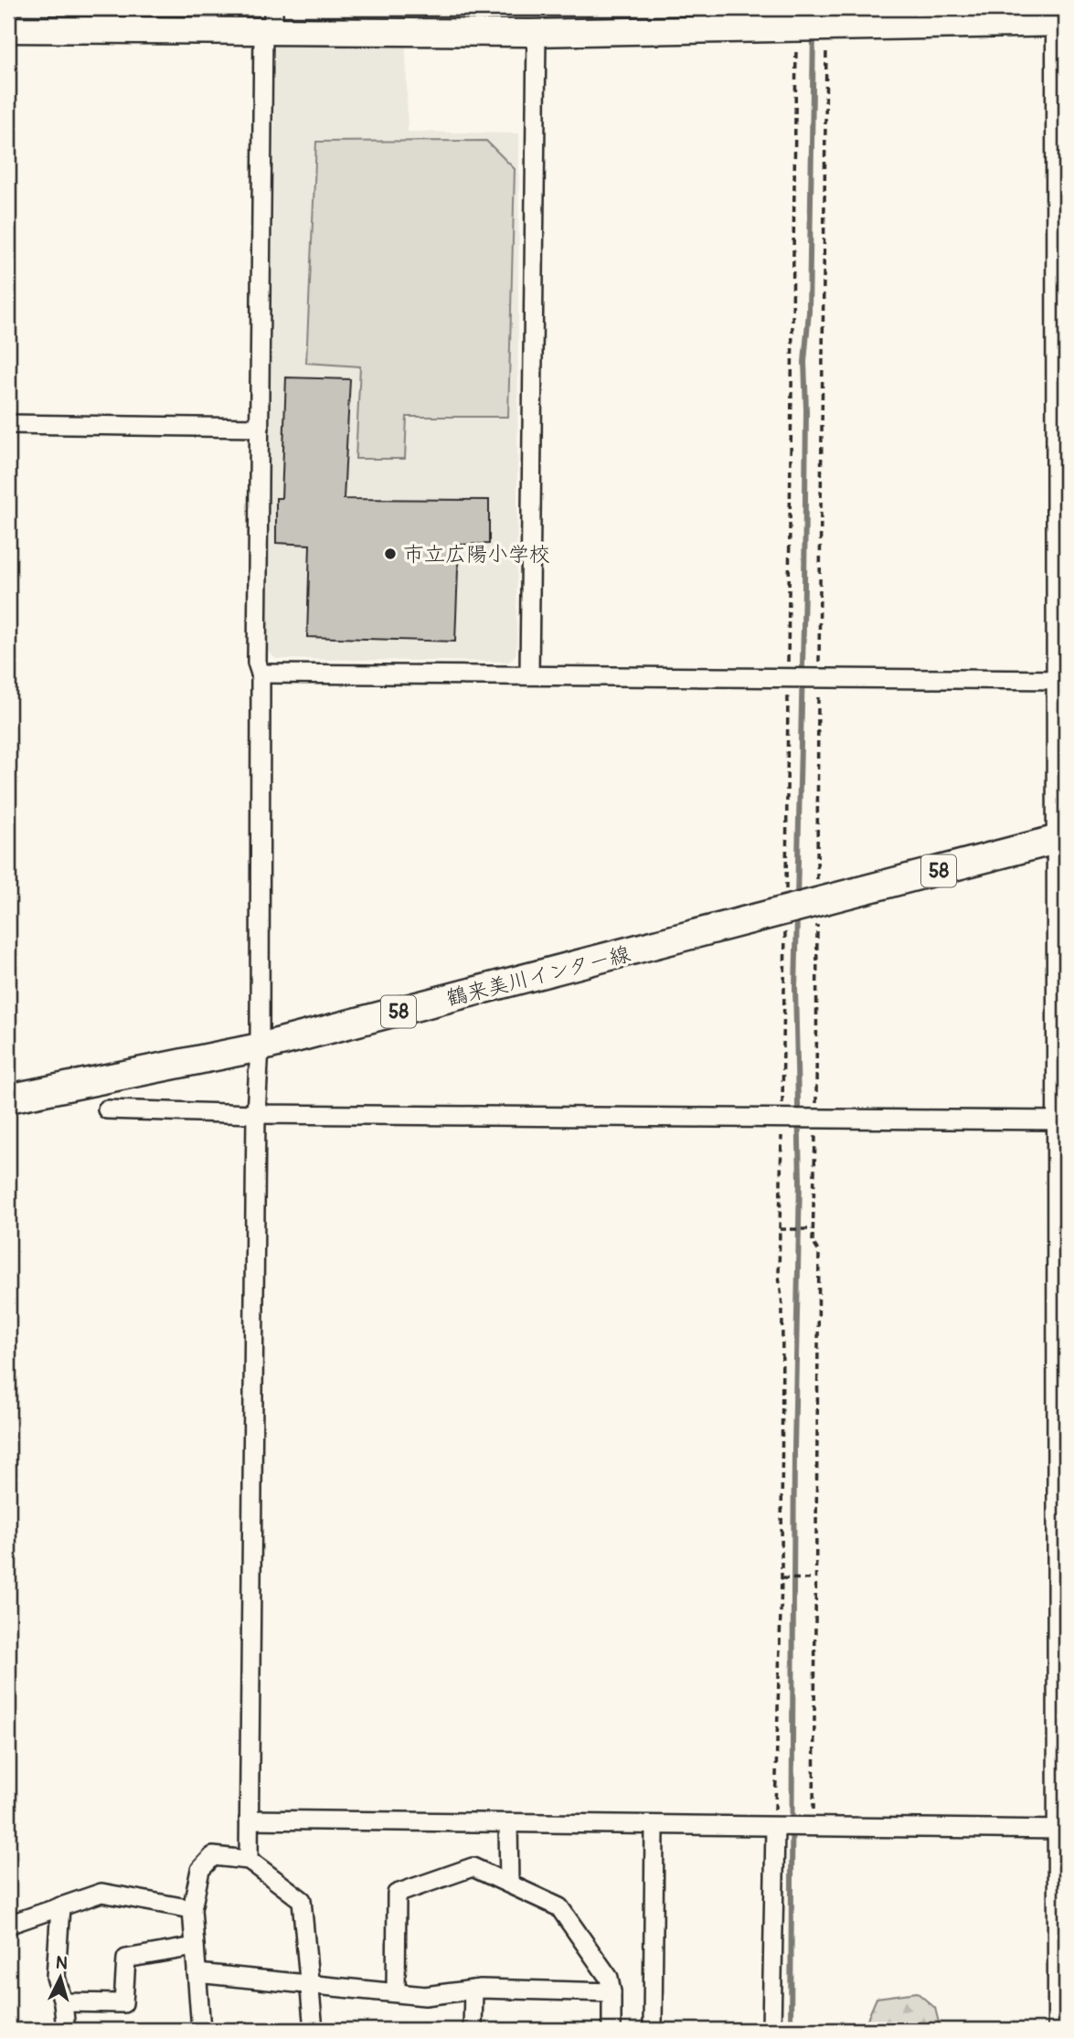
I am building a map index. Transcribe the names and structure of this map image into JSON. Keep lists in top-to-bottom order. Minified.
{"streets":{"main road":["58","鶴来美川インター線"]},"places":["市立広陽小学校"],"north":"top"}
